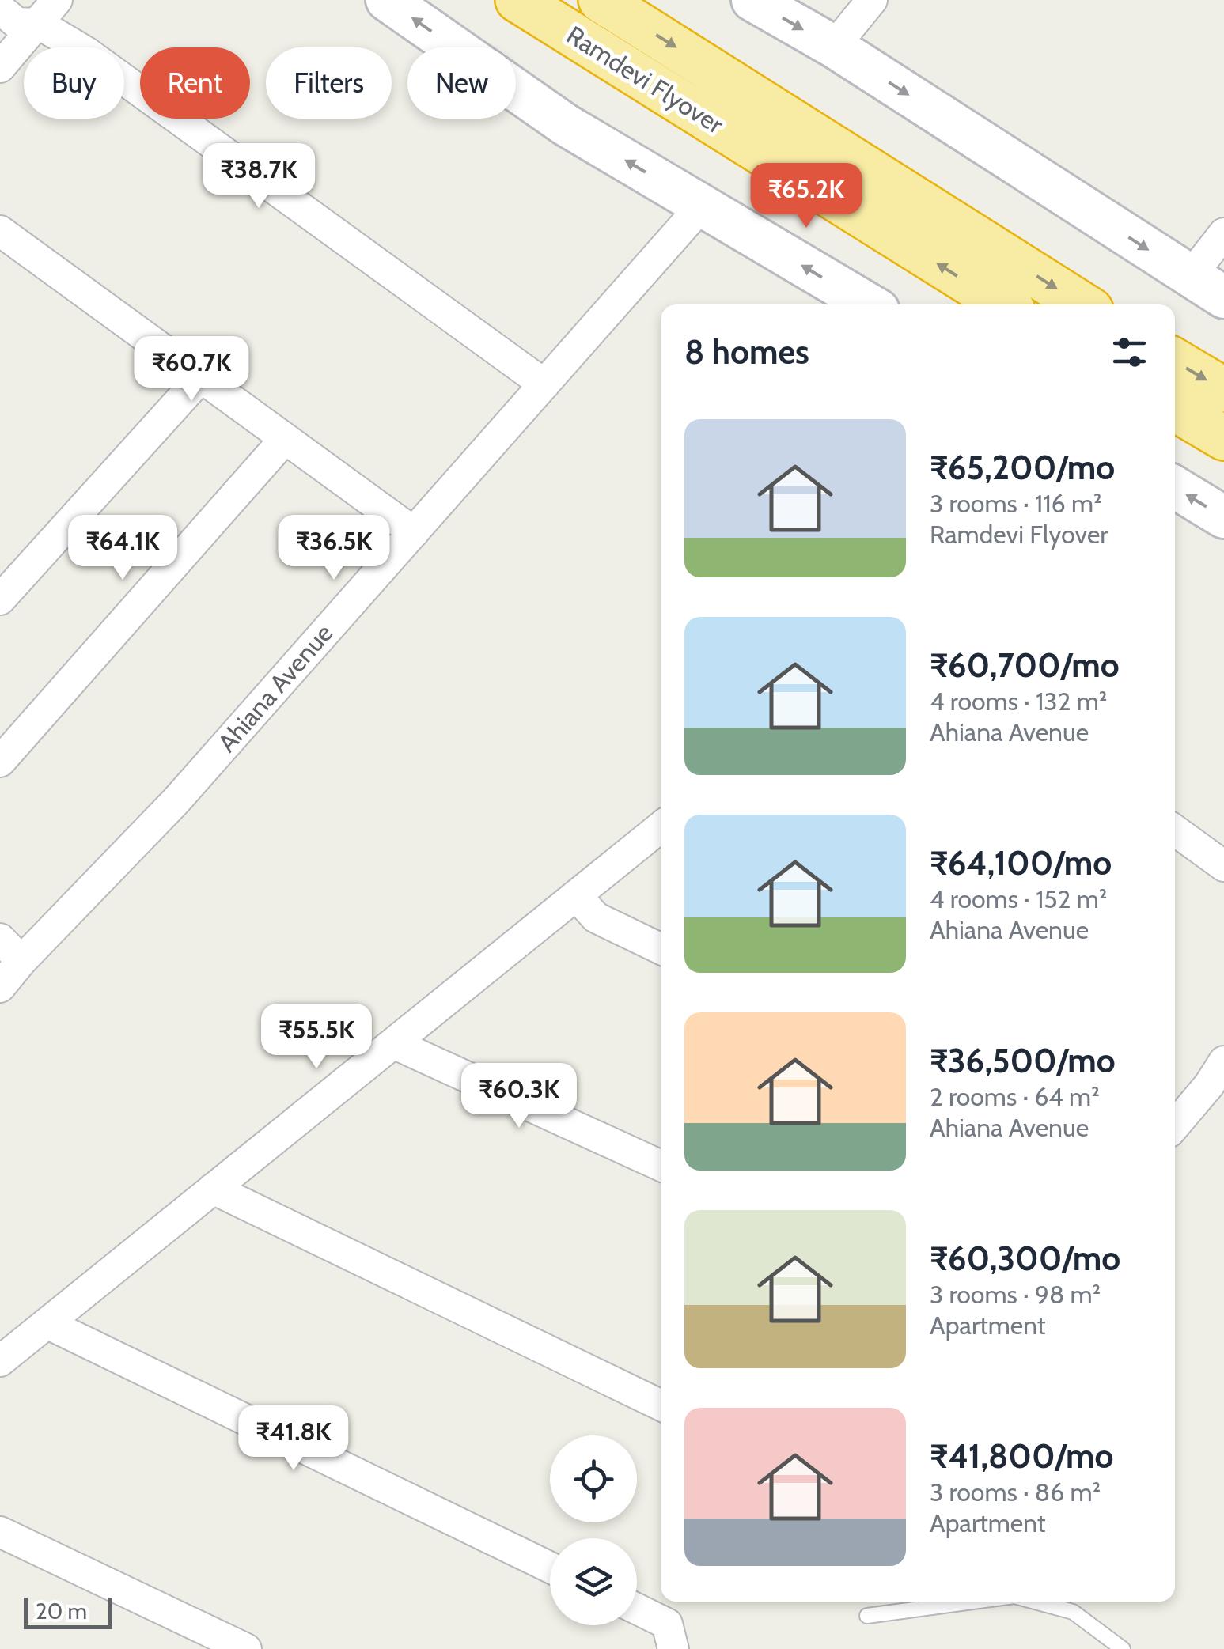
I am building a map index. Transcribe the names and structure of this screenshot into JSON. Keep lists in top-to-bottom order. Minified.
{"streets":{"highway":["Ramdevi Flyover"],"street":["Ahiana Avenue"]},"scale_bar":"20 m","page":{"chip":["Buy","Rent","Filters","New"],"price":["₹38.7K","₹65.2K","₹60.7K","₹64.1K","₹36.5K","₹55.5K","₹60.3K","₹41.8K"],"heading":"8 homes","list":[{"name":"₹65,200/mo","note":"3 rooms · 116 m² · Ramdevi Flyover"},{"name":"₹60,700/mo","note":"4 rooms · 132 m² · Ahiana Avenue"},{"name":"₹64,100/mo","note":"4 rooms · 152 m² · Ahiana Avenue"},{"name":"₹36,500/mo","note":"2 rooms · 64 m² · Ahiana Avenue"},{"name":"₹60,300/mo","note":"3 rooms · 98 m² · Apartment"},{"name":"₹41,800/mo","note":"3 rooms · 86 m² · Apartment"}],"scale":"20 m"}}
